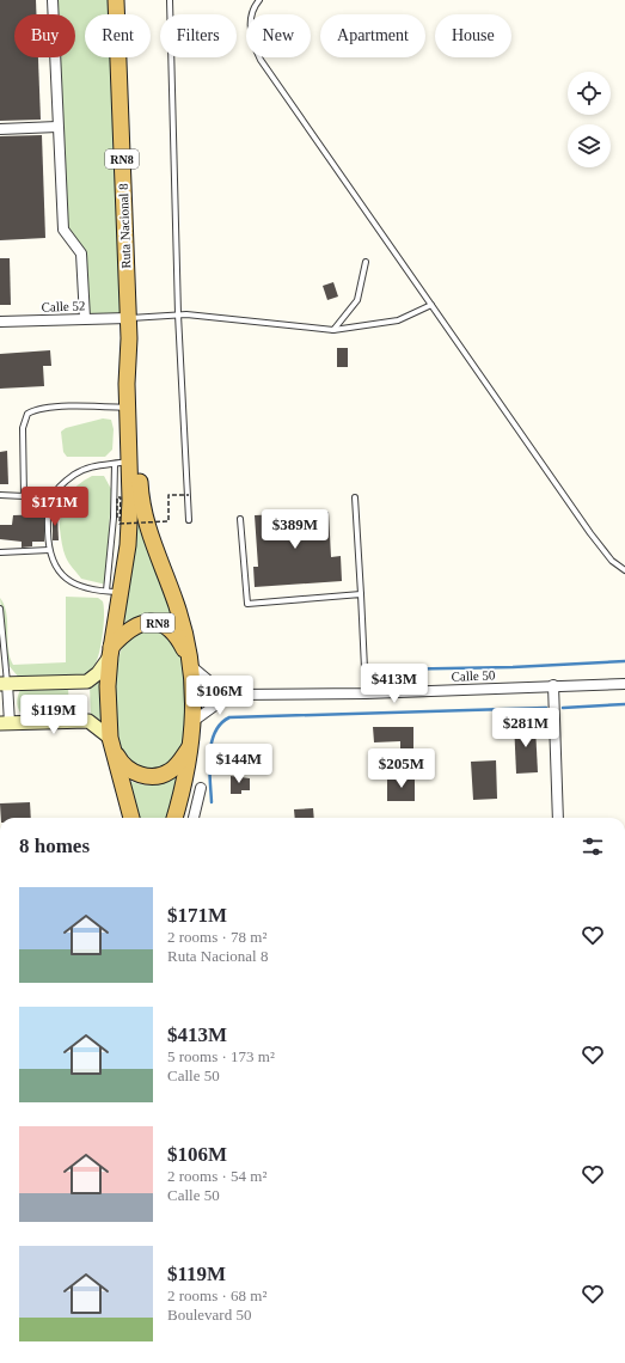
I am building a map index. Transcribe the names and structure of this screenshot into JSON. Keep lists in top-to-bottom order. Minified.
{"streets":{"highway":["RN8","Ruta Nacional 8"],"street":["Calle 52","Calle 50"]},"crossings":[["Ruta Nacional 8","Calle 52"],["Ruta Nacional 8","Calle 50"]],"page":{"chip":["Buy","Rent","Filters","New","Apartment","House"],"price":["$171M","$389M","$413M","$106M","$119M","$281M","$144M","$205M"],"heading":"8 homes","list":[{"name":"$171M","note":"2 rooms · 78 m² · Ruta Nacional 8"},{"name":"$413M","note":"5 rooms · 173 m² · Calle 50"},{"name":"$106M","note":"2 rooms · 54 m² · Calle 50"},{"name":"$119M","note":"2 rooms · 68 m² · Boulevard 50"}]}}
